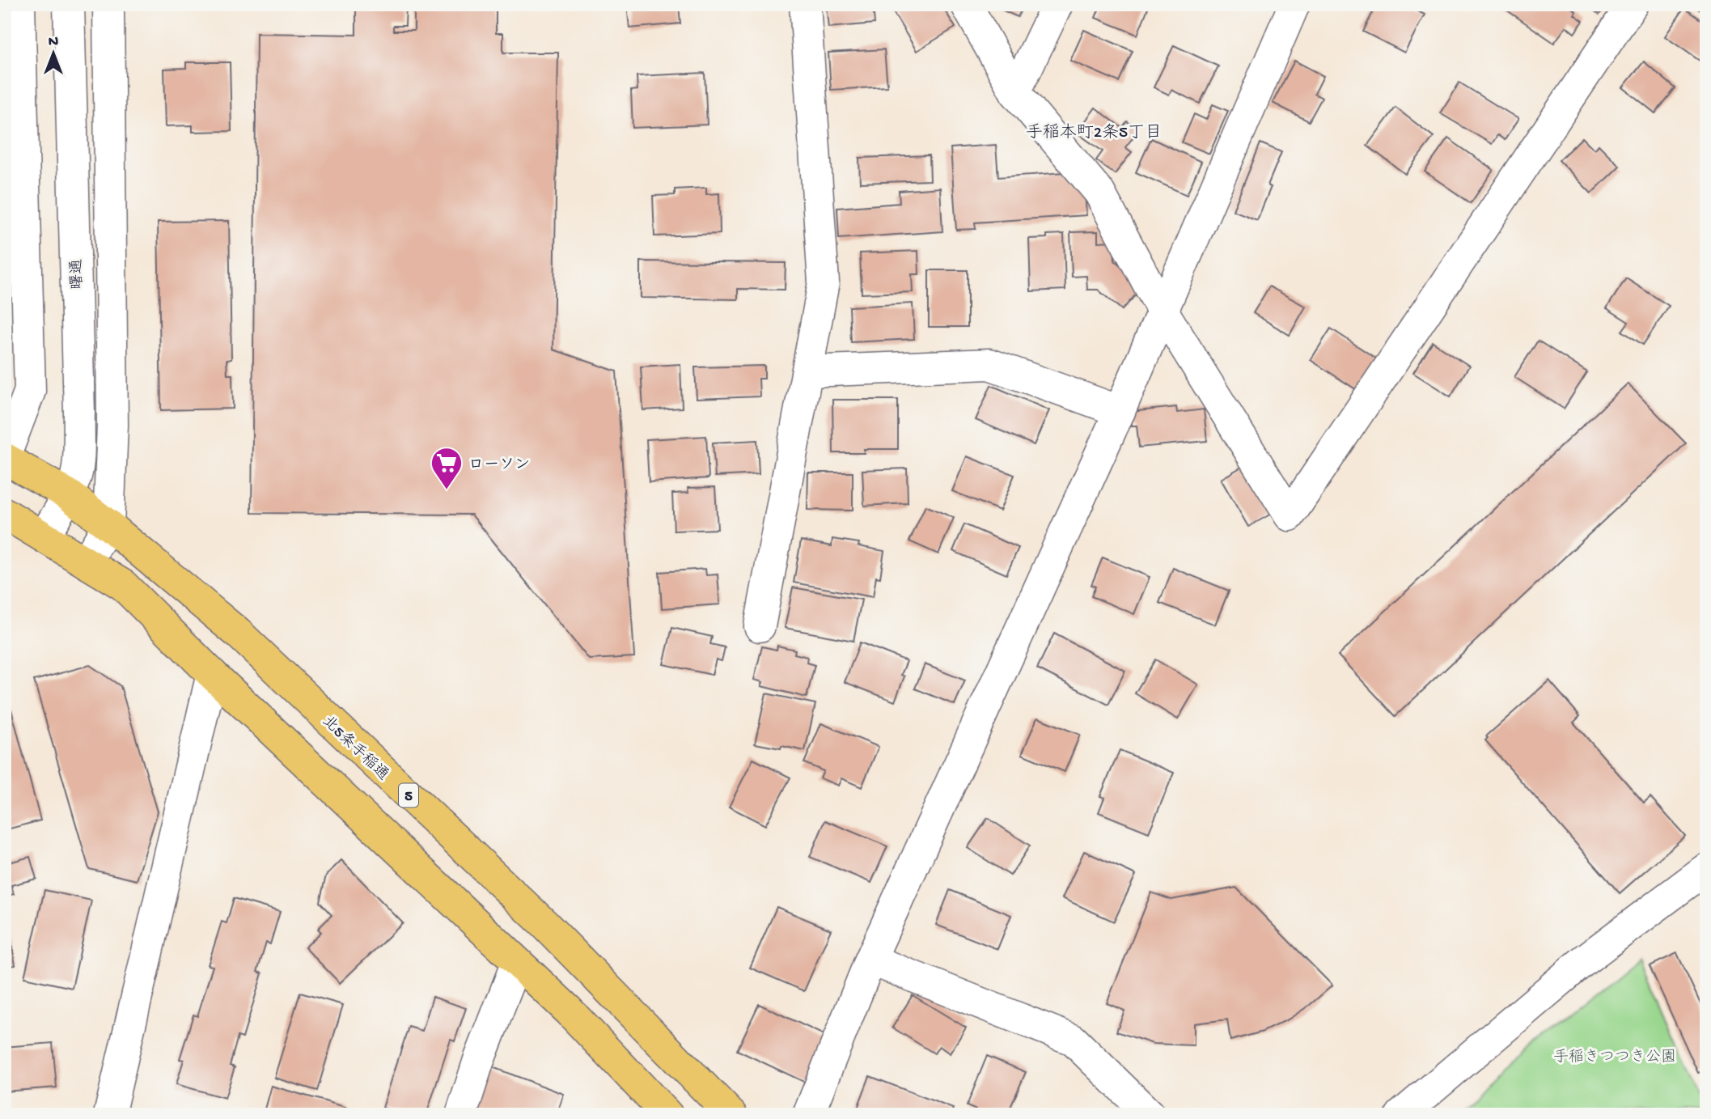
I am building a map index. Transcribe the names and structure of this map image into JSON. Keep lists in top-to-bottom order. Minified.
{"streets":{"highway":["北5条手稲通","5"],"street":["曙通"]},"crossings":[["曙通","北5条手稲通"]],"districts":["手稲本町2条5丁目"],"parks":["手稲きつつき公園"],"places":{"supermarket":["ローソン"]},"north":"top"}
